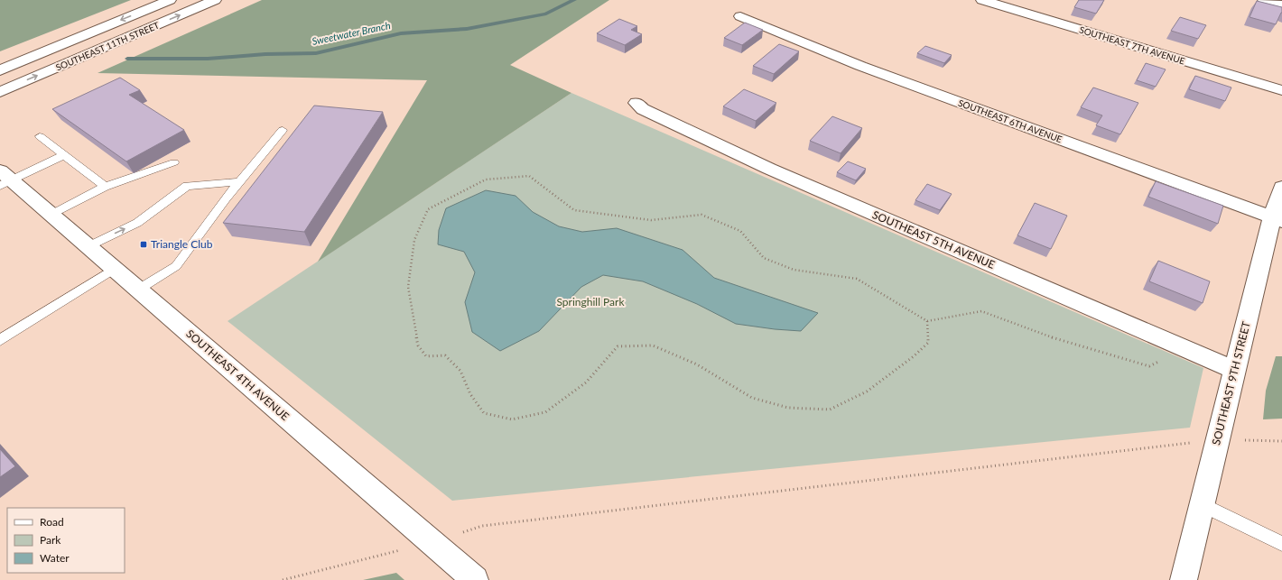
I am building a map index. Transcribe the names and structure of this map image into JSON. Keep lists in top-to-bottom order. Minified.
{"streets":{"main road":["SOUTHEAST 7TH AVENUE","SOUTHEAST 11TH STREET","SOUTHEAST 6TH AVENUE","SOUTHEAST 5TH AVENUE","SOUTHEAST 4TH AVENUE","SOUTHEAST 9TH STREET"]},"crossings":[["SOUTHEAST 6TH AVENUE","SOUTHEAST 9TH STREET"],["SOUTHEAST 5TH AVENUE","SOUTHEAST 9TH STREET"]],"water":["Sweetwater Branch"],"parks":["Springhill Park"],"places":{"transit":["Triangle Club"]},"legend":["Road","Park","Water"]}
